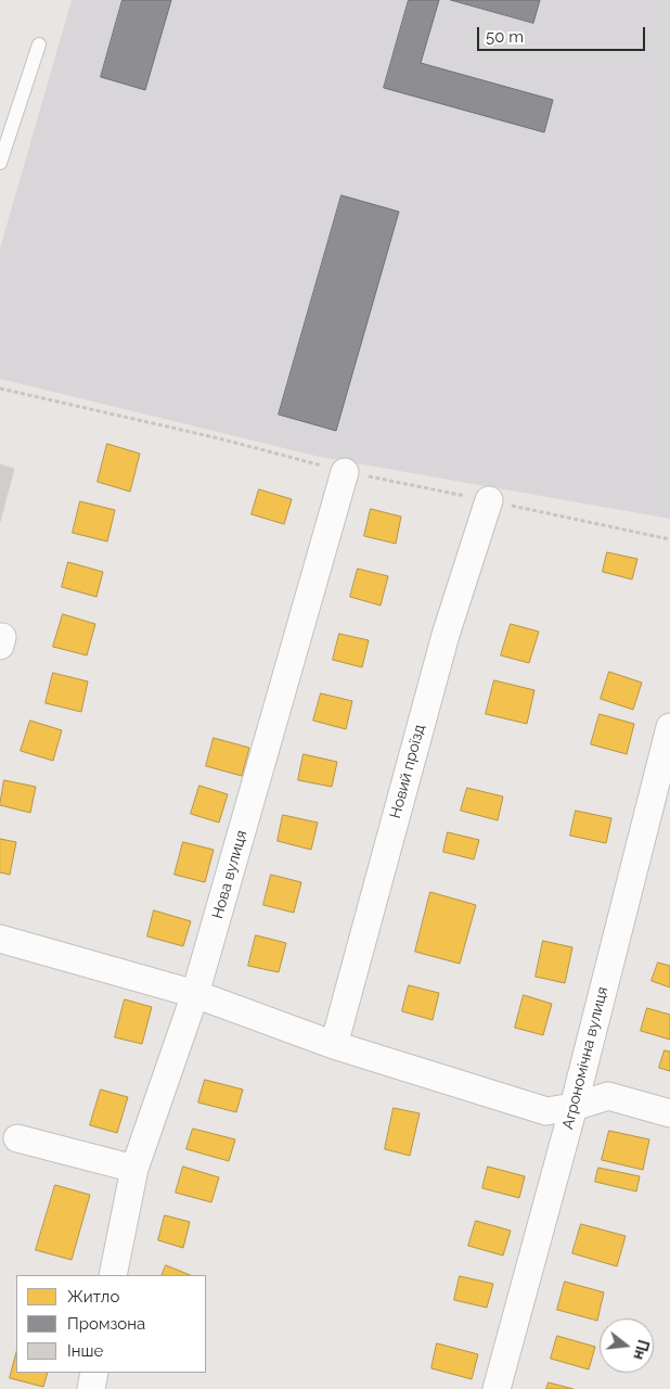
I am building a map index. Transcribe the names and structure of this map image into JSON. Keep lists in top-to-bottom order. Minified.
{"streets":{"street":["Новий проїзд","Нова вулиця","Агрономічна вулиця"]},"legend":["Житло","Промзона","Інше"],"scale_bar":"50 m","north":"right"}
